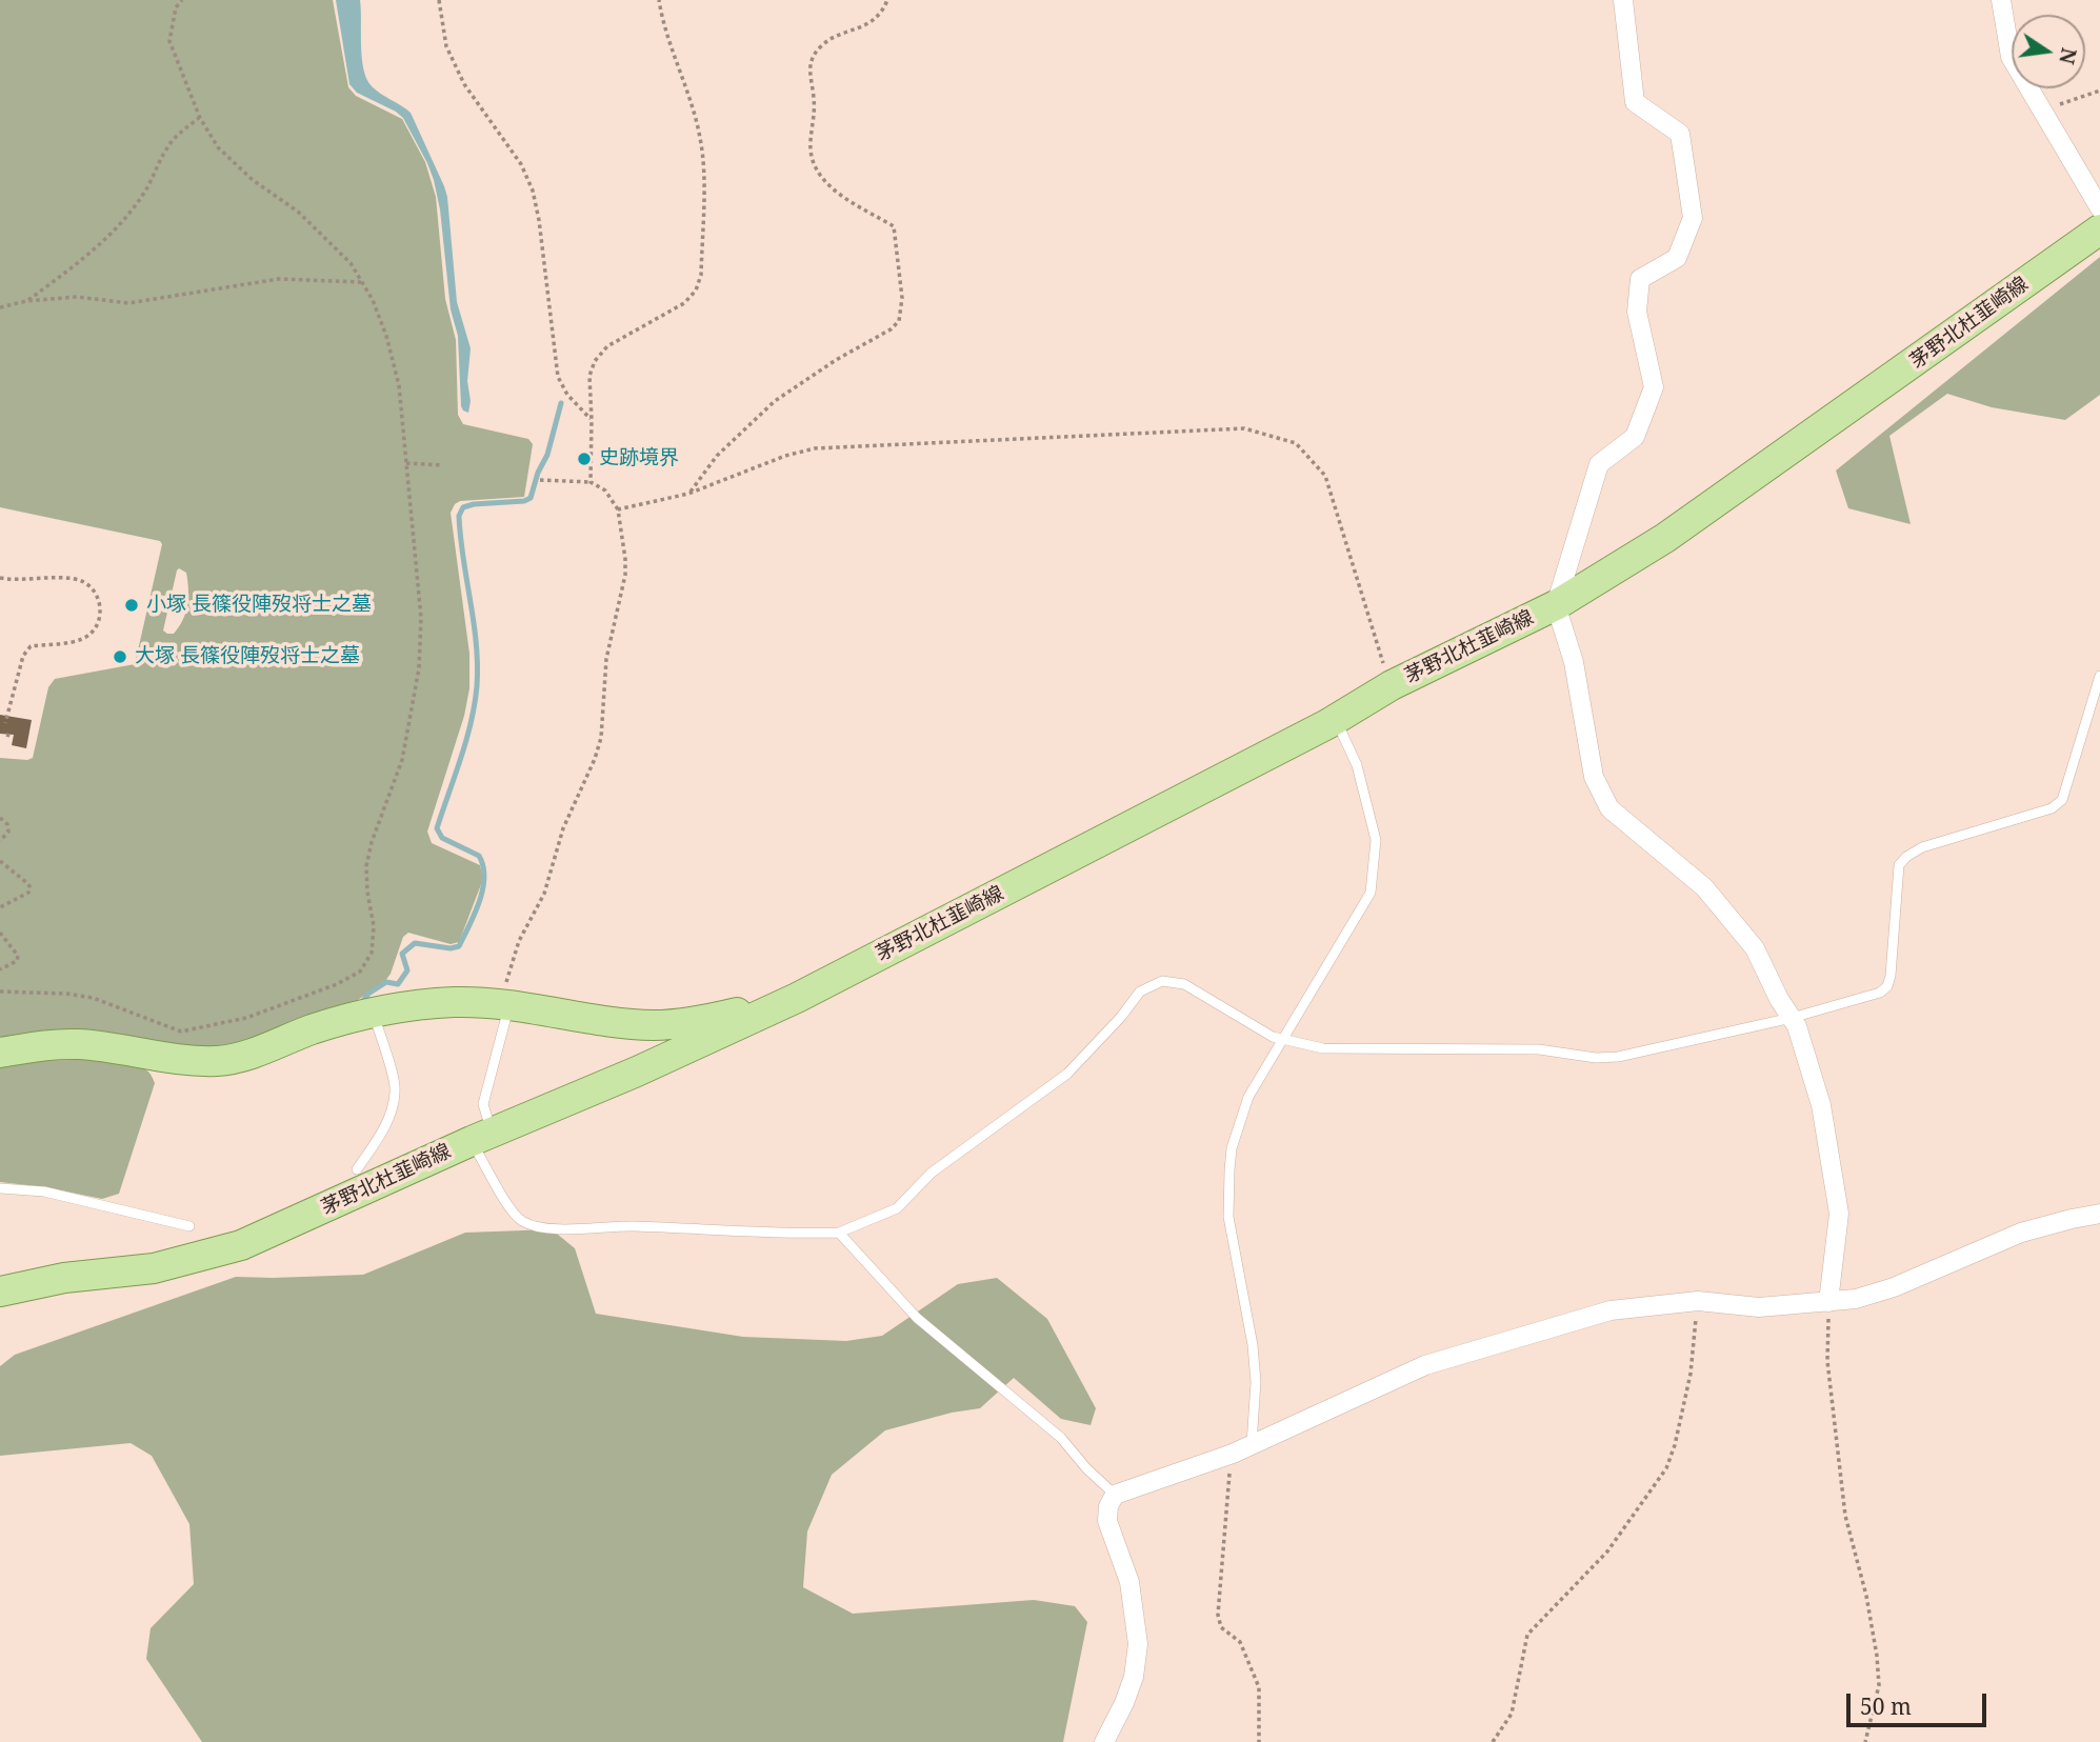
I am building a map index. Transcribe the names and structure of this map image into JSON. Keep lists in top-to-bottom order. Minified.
{"streets":{"main road":["茅野北杜韮崎線"]},"places":["史跡境界","小塚 長篠役陣歿将士之墓","大塚 長篠役陣歿将士之墓"],"scale_bar":"50 m","north":"right"}
